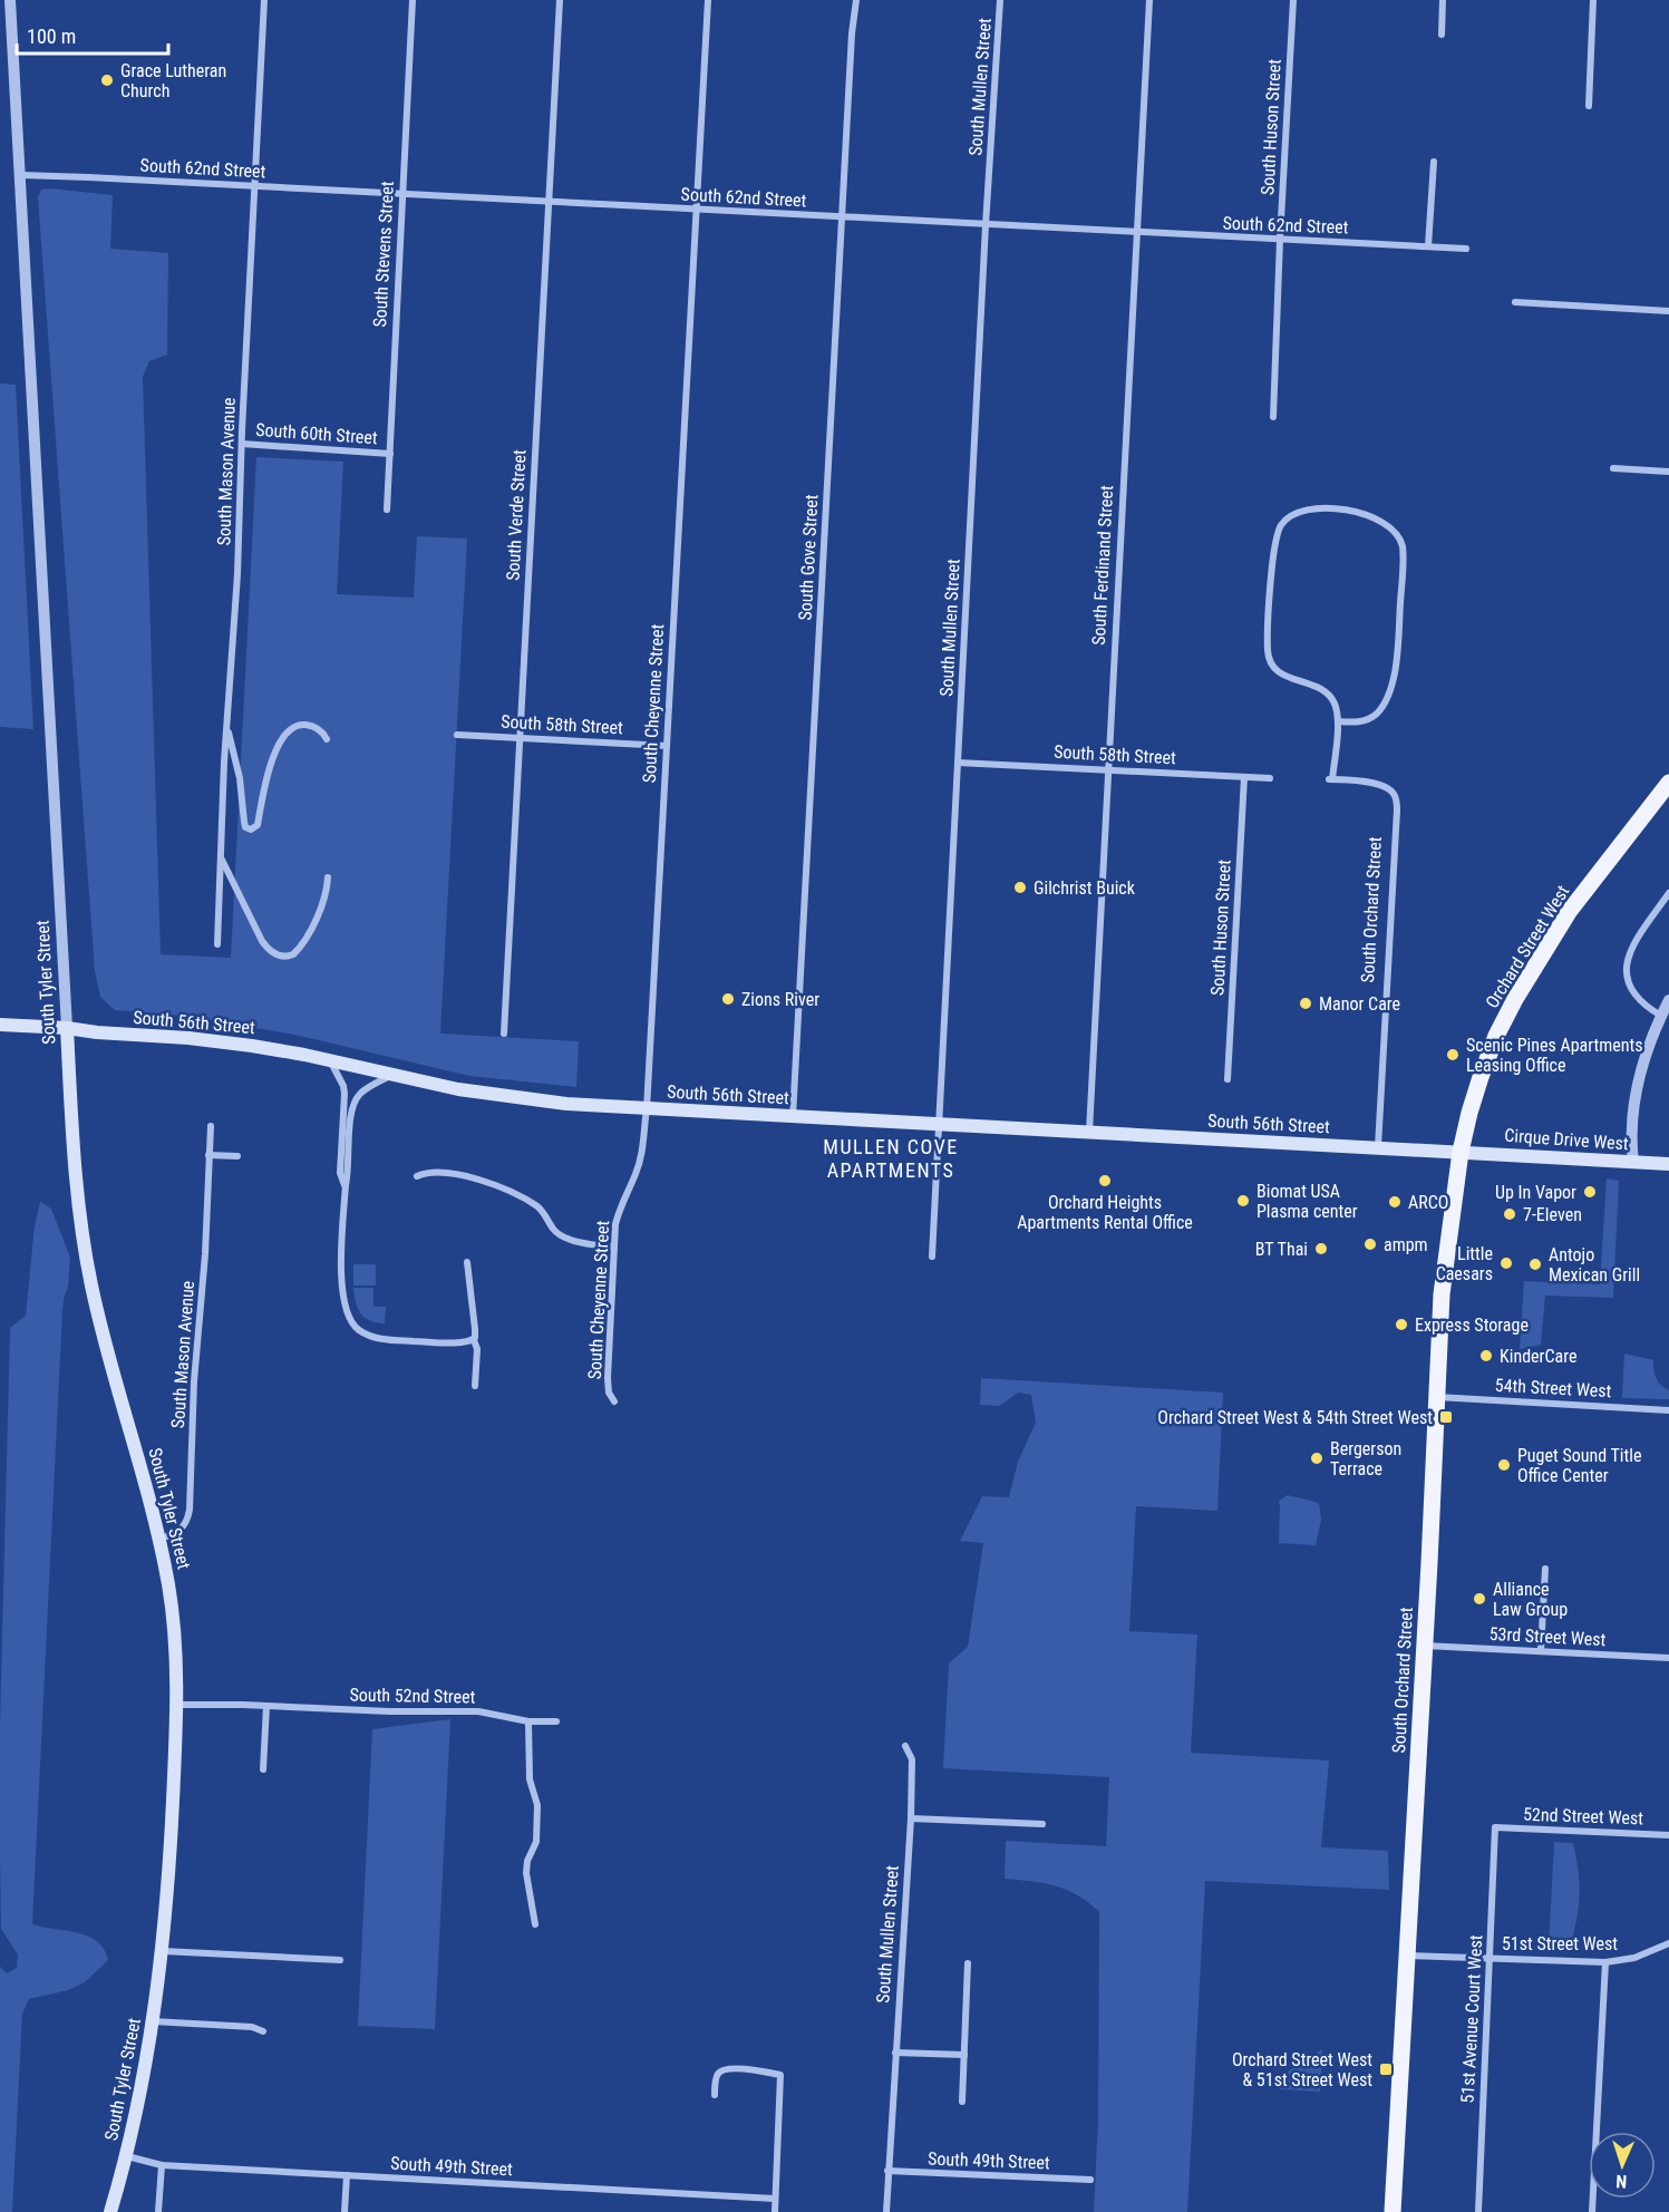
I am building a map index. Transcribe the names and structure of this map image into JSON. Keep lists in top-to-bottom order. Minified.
{"streets":{"main road":["South Orchard Street","Orchard Street West","South Tyler Street","South 56th Street","Cirque Drive West"],"street":["South Mullen Street","South Huson Street","South 62nd Street","South Stevens Street","South 60th Street","South Mason Avenue","South Verde Street","South Gove Street","South Ferdinand Street","South Cheyenne Street","South 58th Street","54th Street West","53rd Street West","South 52nd Street","52nd Street West","51st Street West","51st Avenue Court West","South 49th Street"]},"crossings":[["South Mullen Street","South 62nd Street"],["South Mullen Street","South 58th Street"],["South Mullen Street","South 56th Street"],["South Mullen Street","South 49th Street"],["South Huson Street","South 62nd Street"],["South Huson Street","South 58th Street"],["South 62nd Street","South Stevens Street"],["South 62nd Street","South Mason Avenue"],["South 62nd Street","South Verde Street"],["South 62nd Street","South Gove Street"],["South 62nd Street","South Ferdinand Street"],["South 62nd Street","South Cheyenne Street"],["South 62nd Street","South Tyler Street"],["South Stevens Street","South 60th Street"],["South 60th Street","South Mason Avenue"],["South Mason Avenue","South Tyler Street"],["South Verde Street","South 58th Street"],["South Gove Street","South 56th Street"],["South Ferdinand Street","South 58th Street"],["South Ferdinand Street","South 56th Street"],["South Cheyenne Street","South 58th Street"],["South Cheyenne Street","South 56th Street"],["South Orchard Street","Orchard Street West"],["South Orchard Street","South 56th Street"],["South Orchard Street","Cirque Drive West"],["South Orchard Street","54th Street West"],["South Orchard Street","53rd Street West"],["South Orchard Street","51st Street West"],["Orchard Street West","South 56th Street"],["Orchard Street West","Cirque Drive West"],["South Tyler Street","South 56th Street"],["South Tyler Street","South 52nd Street"],["South Tyler Street","South 49th Street"],["South 56th Street","Cirque Drive West"],["52nd Street West","51st Avenue Court West"],["51st Street West","51st Avenue Court West"]],"districts":["MULLEN COVE APARTMENTS"],"places":{"other":["Grace Lutheran Church","Gilchrist Buick","Zions River","Manor Care","Scenic Pines Apartments Leasing Office","Orchard Heights Apartments Rental Office","Up In Vapor","Biomat USA Plasma center","ARCO","7-Eleven","ampm","BT Thai","Little Caesars","Antojo Mexican Grill","Express Storage","KinderCare","Bergerson Terrace","Puget Sound Title Office Center","Alliance Law Group"],"transit":["Orchard Street West & 54th Street West","Orchard Street West & 51st Street West"]},"scale_bar":"100 m","north":"bottom"}
